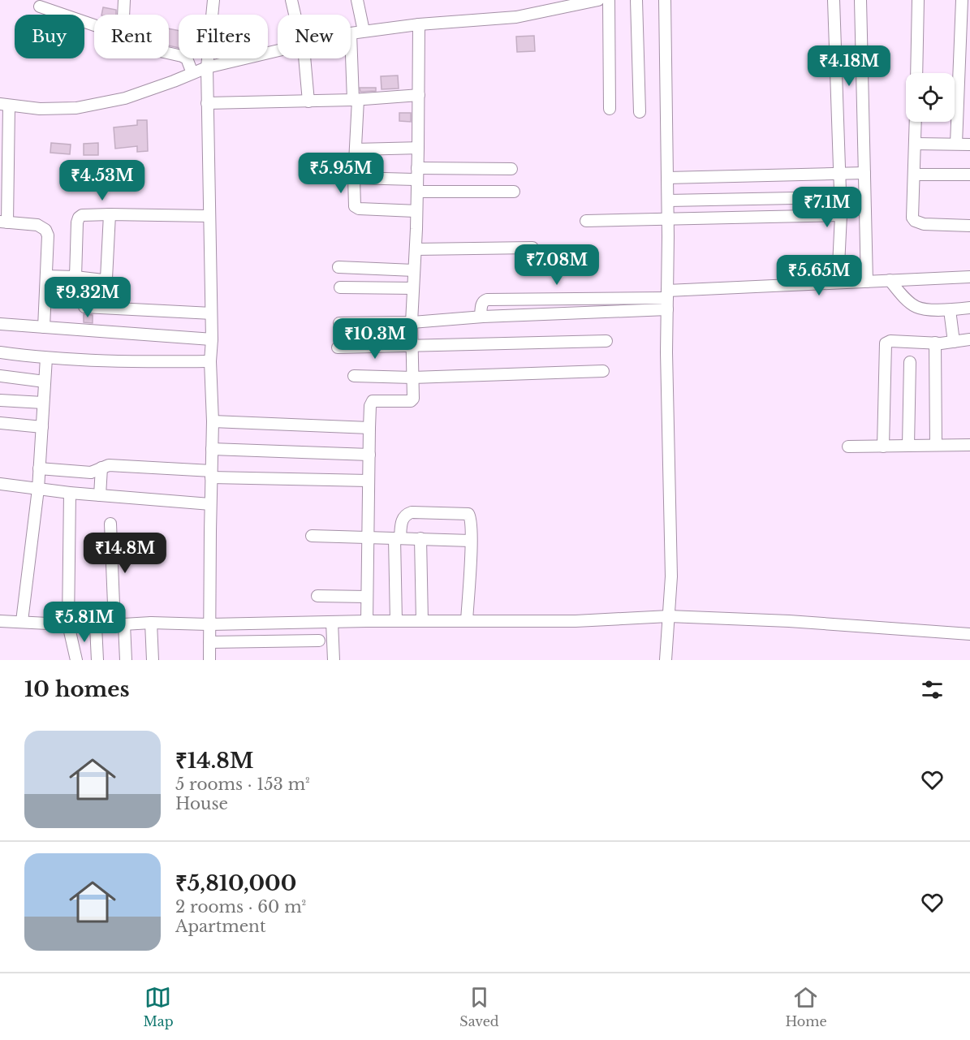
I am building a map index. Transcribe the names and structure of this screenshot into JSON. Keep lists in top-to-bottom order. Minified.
{"page":{"chip":["Buy","Rent","Filters","New"],"price":["₹4.18M","₹5.95M","₹4.53M","₹7.1M","₹7.08M","₹5.65M","₹9.32M","₹10.3M","₹14.8M","₹5.81M"],"heading":"10 homes","list":[{"name":"₹14.8M","note":"5 rooms · 153 m² · House"},{"name":"₹5,810,000","note":"2 rooms · 60 m² · Apartment"}],"tabs":["Map","Saved","Home"]}}
